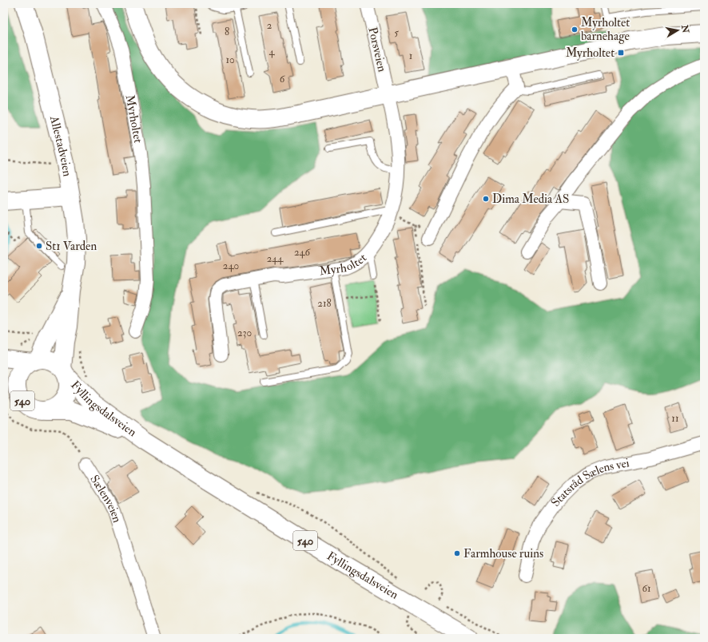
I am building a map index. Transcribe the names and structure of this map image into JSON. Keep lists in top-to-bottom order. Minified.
{"streets":{"main road":["Allestadveien","540","Fyllingsdalsveien"],"street":["Porsveien","Myrholtet","Statsråd Sælens vei","Sælenveien"]},"crossings":[["Porsveien","Myrholtet"],["Allestadveien","540"],["Allestadveien","Fyllingsdalsveien"],["540","Fyllingsdalsveien"]],"places":{"other":["Myrholtet barnehage","Dima Media AS","St1 Varden","Farmhouse ruins"],"transit":["Myrholtet"]},"house_numbers":["2","8","5","4","1","10","6","246","244","240","218","230","11","61"],"north":"right"}
